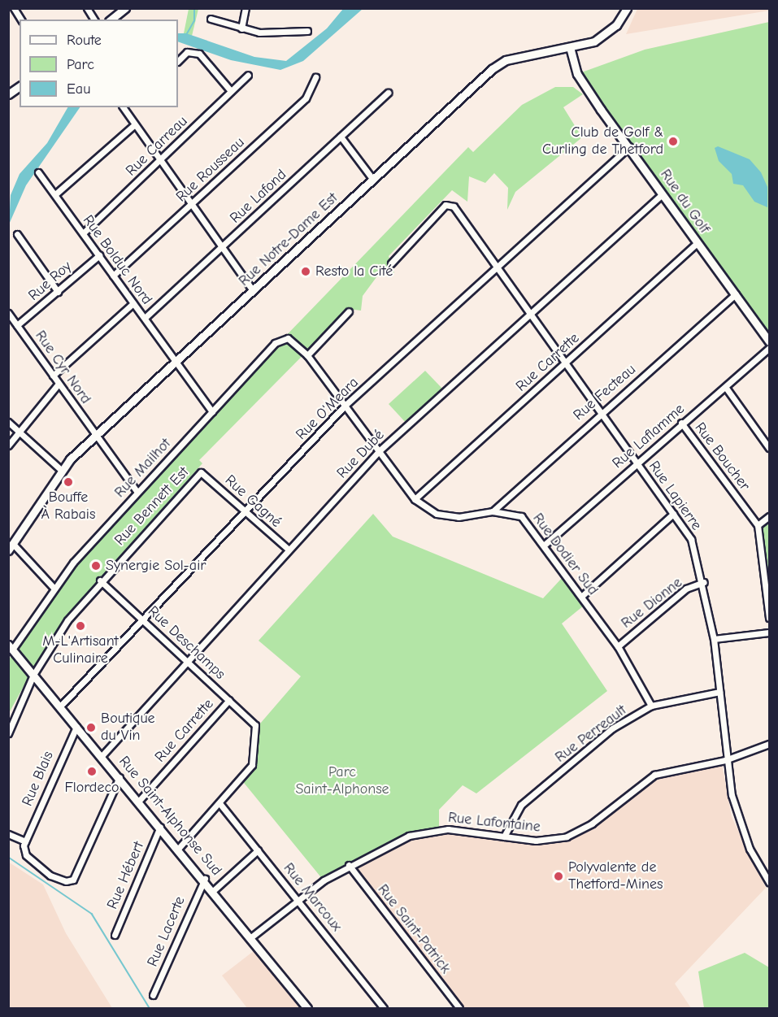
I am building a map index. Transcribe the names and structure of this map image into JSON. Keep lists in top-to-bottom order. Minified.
{"streets":{"street":["Rue Carreau","Rue Rousseau","Rue Lafond","Rue du Golf","Rue Notre-Dame Est","Rue Bolduc Nord","Rue Roy","Rue Carrette","Rue Cyr Nord","Rue Fecteau","Rue O'Meara","Rue Laflamme","Rue Dubé","Rue Boucher","Rue Mailhot","Rue Lapierre","Rue Gagné","Rue Bennett Est","Rue Dodier Sud","Rue Dionne","Rue Deschamps","Rue Perreault","Rue Blais","Rue Saint-Alphonse Sud","Rue Lafontaine","Rue Hébert","Rue Marcoux","Rue Saint-Patrick","Rue Lacerte"]},"crossings":[["Rue Carreau","Rue Bolduc Nord"],["Rue Rousseau","Rue Bolduc Nord"],["Rue Lafond","Rue Bolduc Nord"],["Rue du Golf","Rue Notre-Dame Est"],["Rue du Golf","Rue Carrette"],["Rue du Golf","Rue Fecteau"],["Rue du Golf","Rue O'Meara"],["Rue du Golf","Rue Dubé"],["Rue Notre-Dame Est","Rue Bolduc Nord"],["Rue Notre-Dame Est","Rue Cyr Nord"],["Rue Bolduc Nord","Rue Roy"],["Rue Bolduc Nord","Rue Mailhot"],["Rue Roy","Rue Cyr Nord"],["Rue Carrette","Rue Lapierre"],["Rue Carrette","Rue Dodier Sud"],["Rue Carrette","Rue Deschamps"],["Rue Carrette","Rue Saint-Alphonse Sud"],["Rue Cyr Nord","Rue Mailhot"],["Rue Fecteau","Rue Lapierre"],["Rue Fecteau","Rue Dodier Sud"],["Rue O'Meara","Rue Lapierre"],["Rue O'Meara","Rue Gagné"],["Rue O'Meara","Rue Dodier Sud"],["Rue O'Meara","Rue Deschamps"],["Rue O'Meara","Rue Saint-Alphonse Sud"],["Rue Laflamme","Rue Boucher"],["Rue Laflamme","Rue Lapierre"],["Rue Laflamme","Rue Dodier Sud"],["Rue Dubé","Rue Lapierre"],["Rue Dubé","Rue Gagné"],["Rue Dubé","Rue Dodier Sud"],["Rue Dubé","Rue Deschamps"],["Rue Dubé","Rue Saint-Alphonse Sud"],["Rue Mailhot","Rue Dodier Sud"],["Rue Mailhot","Rue Saint-Alphonse Sud"],["Rue Lapierre","Rue Dionne"],["Rue Lapierre","Rue Perreault"],["Rue Lapierre","Rue Lafontaine"],["Rue Gagné","Rue Bennett Est"],["Rue Bennett Est","Rue Deschamps"],["Rue Bennett Est","Rue Saint-Alphonse Sud"],["Rue Dodier Sud","Rue Dionne"],["Rue Dodier Sud","Rue Perreault"],["Rue Deschamps","Rue Marcoux"],["Rue Perreault","Rue Lafontaine"],["Rue Blais","Rue Saint-Alphonse Sud"],["Rue Saint-Alphonse Sud","Rue Lafontaine"],["Rue Saint-Alphonse Sud","Rue Hébert"],["Rue Saint-Alphonse Sud","Rue Lacerte"],["Rue Lafontaine","Rue Marcoux"],["Rue Lafontaine","Rue Saint-Patrick"]],"parks":["Parc Saint-Alphonse"],"places":["Club de Golf & Curling de Thetford","Resto la Cité","Bouffe À Rabais","Synergie Sol-air","M-L'Artisant Culinaire","Boutique du Vin","Flordeco","Polyvalente de Thetford-Mines"],"legend":["Route","Parc","Eau"]}
